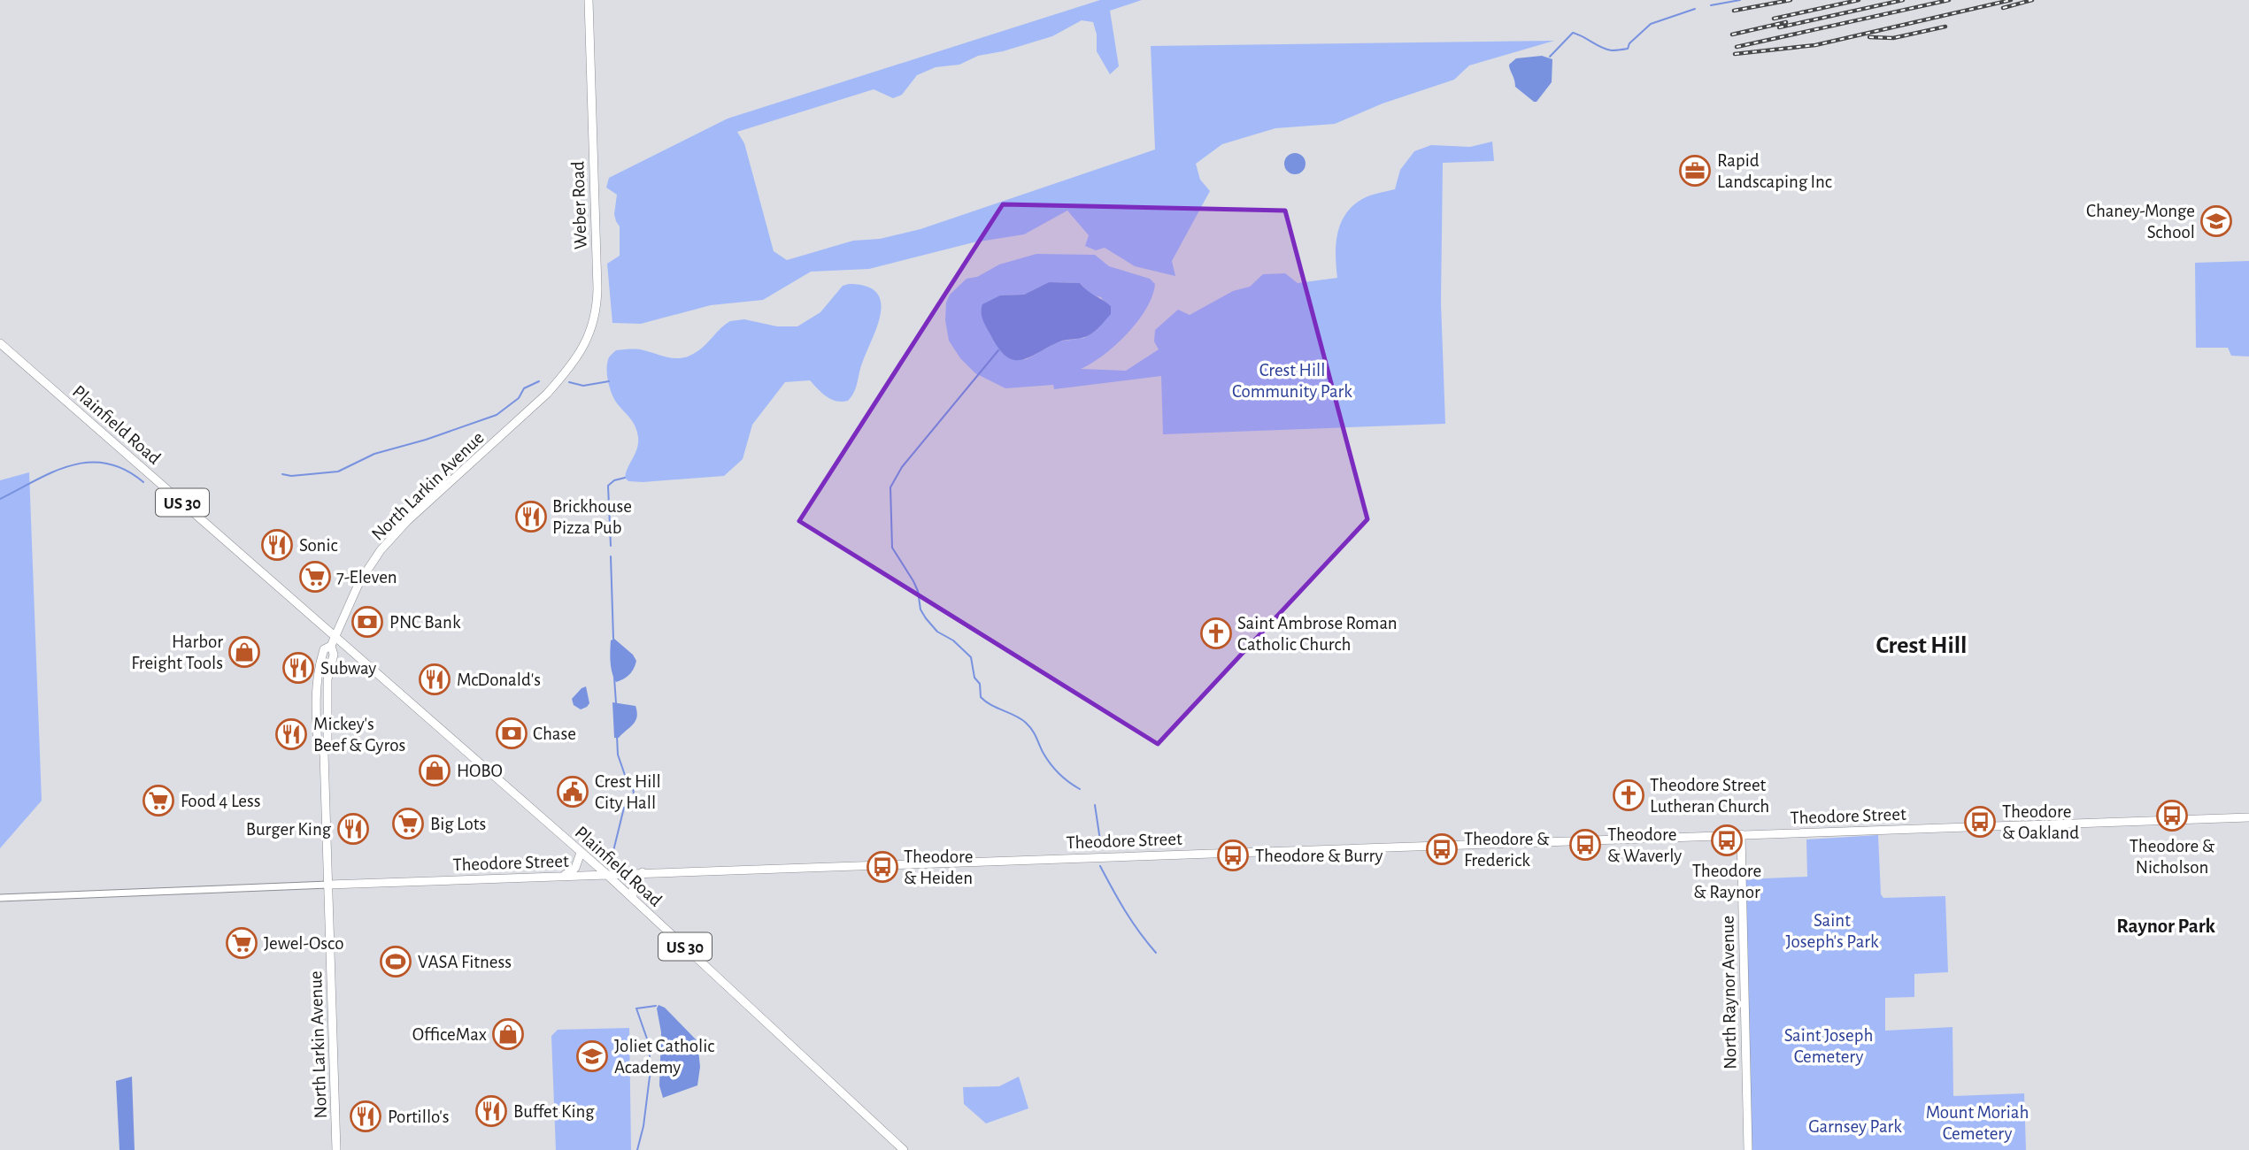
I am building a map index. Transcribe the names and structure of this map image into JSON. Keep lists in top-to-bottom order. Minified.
{"streets":{"main road":["Weber Road","Plainfield Road","North Larkin Avenue","US 30","Theodore Street","North Raynor Avenue"]},"crossings":[["Weber Road","North Larkin Avenue"],["Plainfield Road","North Larkin Avenue"],["Plainfield Road","Theodore Street"],["North Larkin Avenue","Theodore Street"],["Theodore Street","North Raynor Avenue"]],"districts":["Crest Hill","Raynor Park"],"parks":["Crest Hill Community Park","Saint Joseph's Park","Saint Joseph Cemetery","Mount Moriah Cemetery","Garnsey Park"],"places":{"office":["Rapid Landscaping Inc"],"school or university":["Chaney-Monge School","Joliet Catholic Academy"],"restaurant":["Brickhouse Pizza Pub","Sonic","Subway","McDonald's","Mickey's Beef & Gyros","Burger King","Buffet King","Portillo's"],"supermarket":["7-Eleven","Food 4 Less","Big Lots","Jewel-Osco"],"bank":["PNC Bank","Chase"],"church":["Saint Ambrose Roman Catholic Church","Theodore Street Lutheran Church"],"shop":["Harbor Freight Tools","HOBO","OfficeMax"],"public building":["Crest Hill City Hall"],"bus stop":["Theodore & Nicholson","Theodore & Oakland","Theodore & Raynor","Theodore & Waverly","Theodore & Frederick","Theodore & Burry","Theodore & Heiden"],"sports":["VASA Fitness"]}}
